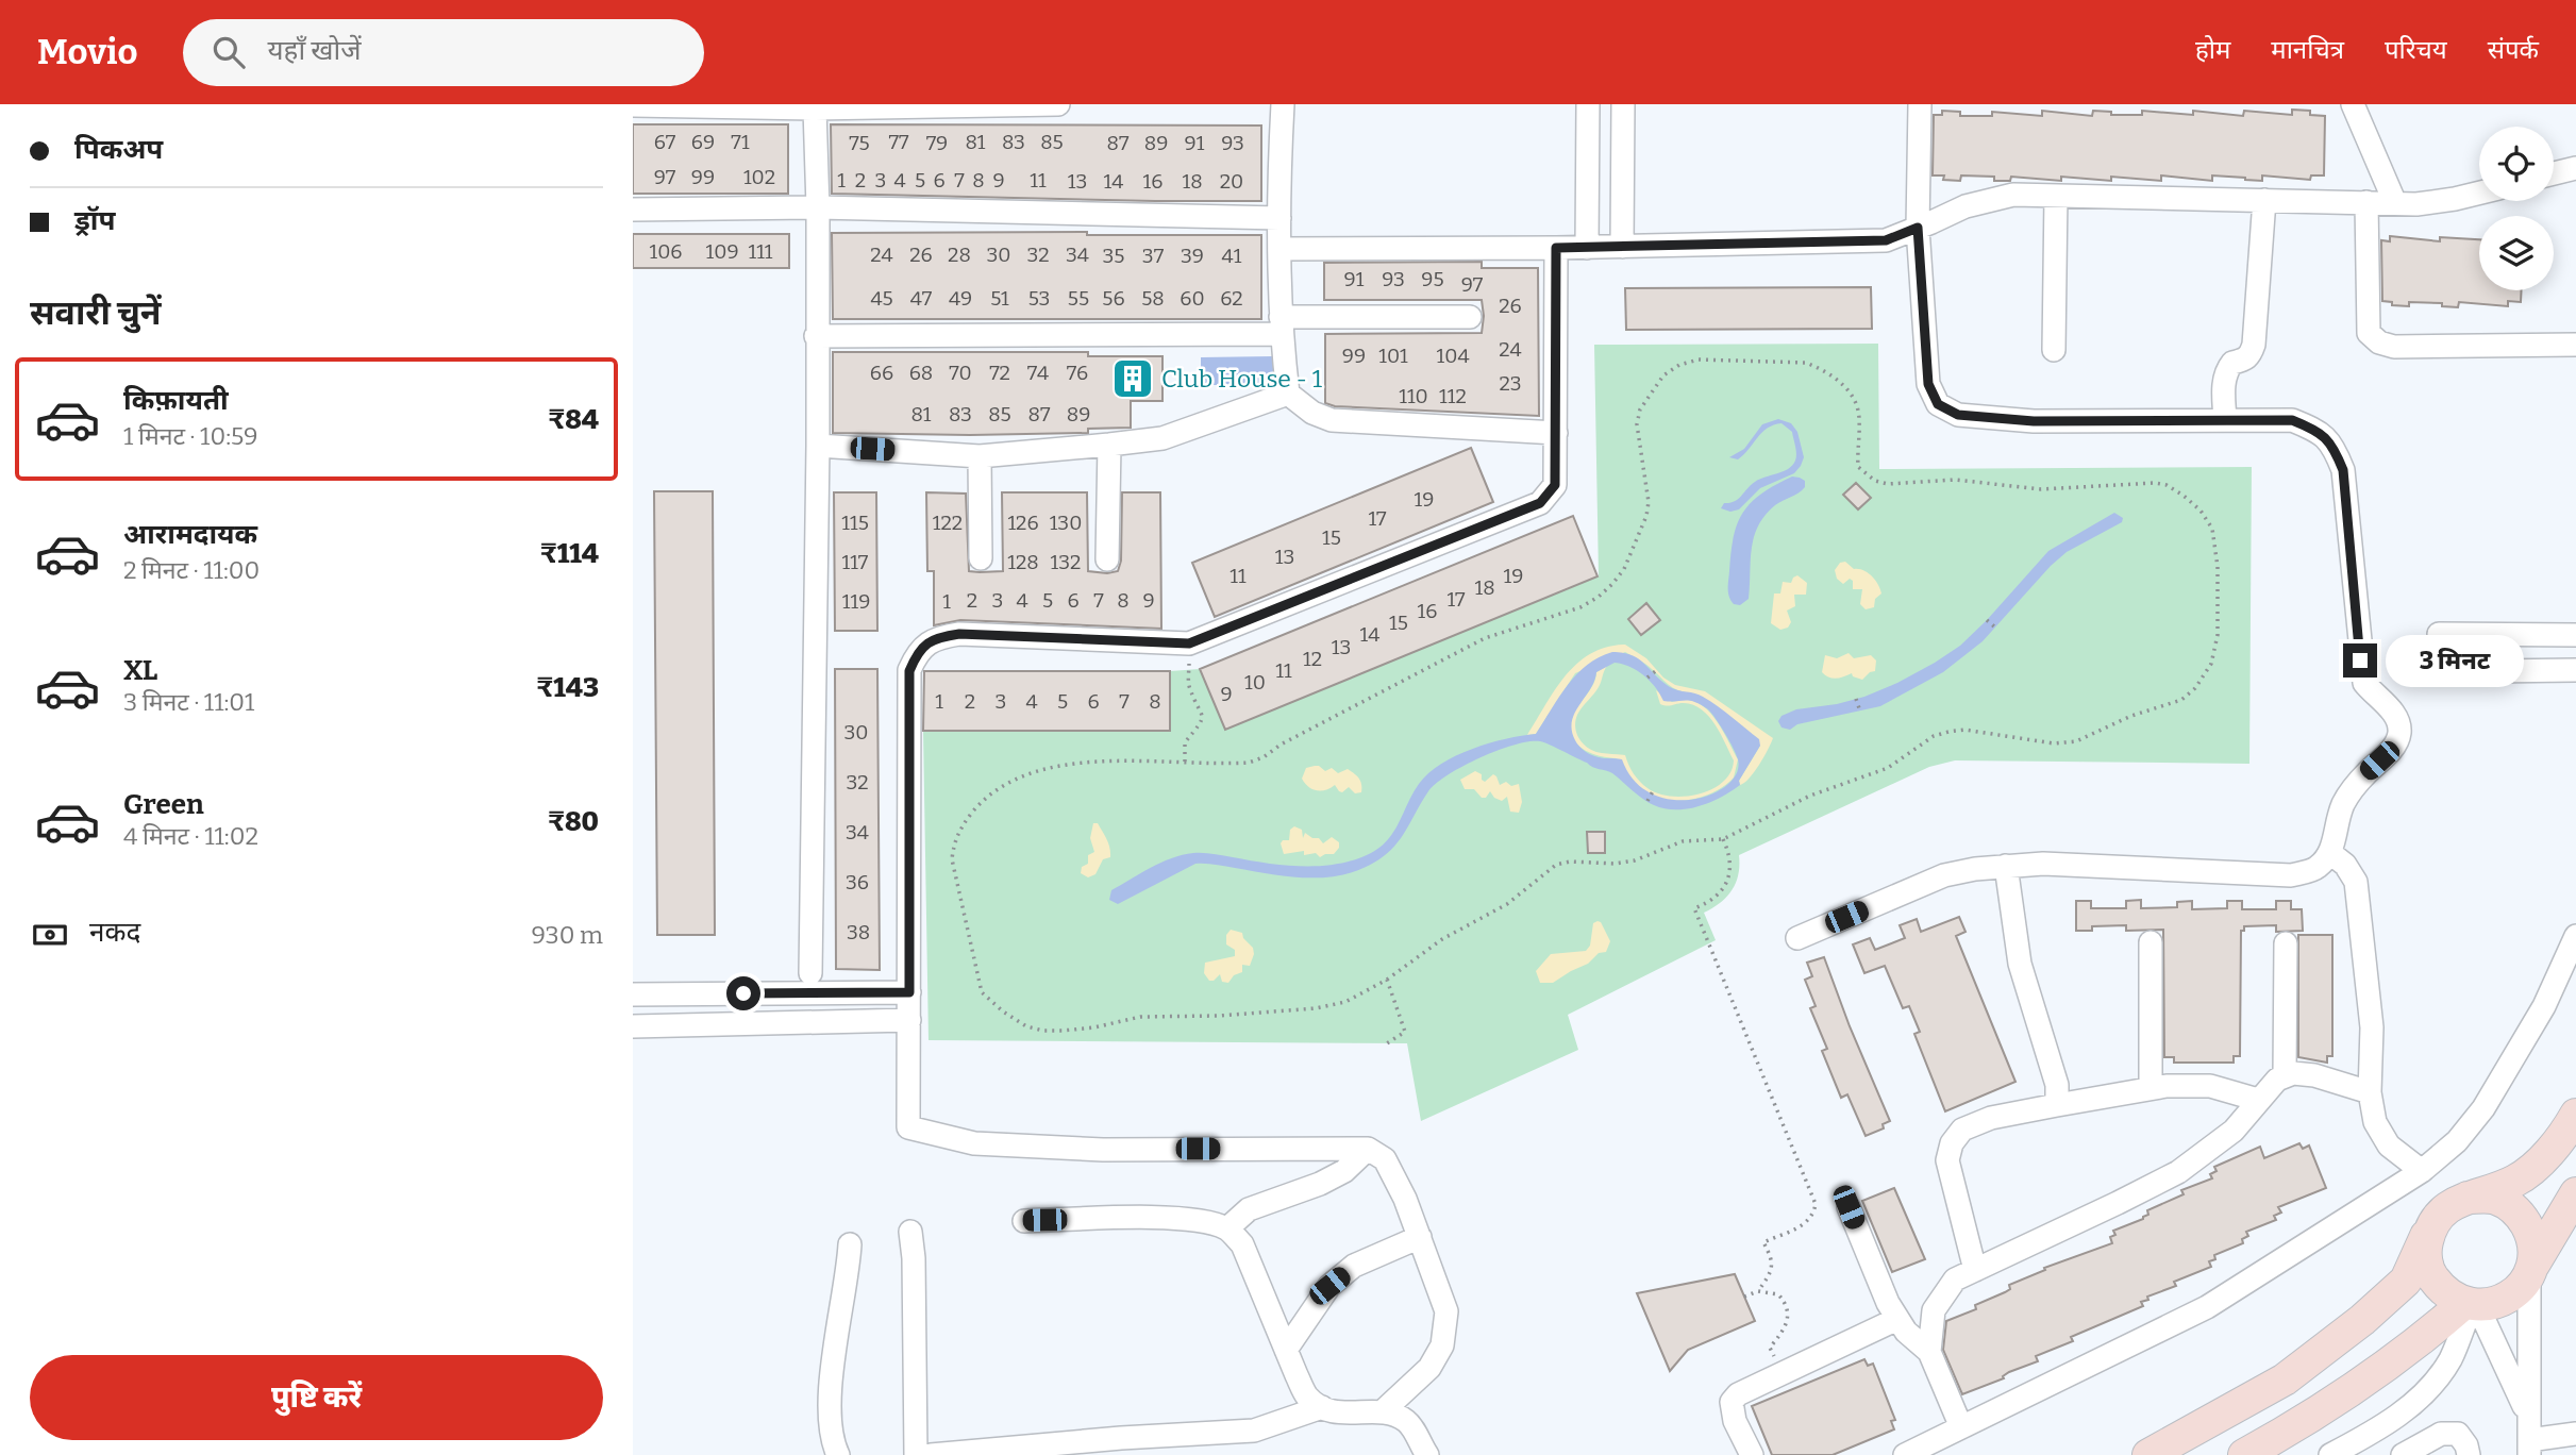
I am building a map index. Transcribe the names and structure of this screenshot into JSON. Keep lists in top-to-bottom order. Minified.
{"places":{"building":["Club House - 1"]},"house_numbers":["67","69","71","77","81","83","85","75","79","87","89","91","93","97","99","102","1","2","3","4","5","6","7","8","9","11","13","14","16","18","20","106","109","111","24","26","28","30","32","34","35","37","39","41","91","93","95","97","45","47","49","51","53","55","56","58","60","62","26","24","99","101","104","66","68","70","72","74","76","23","110","112","81","83","85","87","89","19","17","115","122","126","130","15","13","117","128","132","11","19","18","17","2","3","4","5","6","7","8","9","119","1","16","15","14","13","12","11","10","9","1","2","3","4","5","6","7","8","30","32","34","36","38"],"page":{"header":"Movio","search":"यहाँ खोजें","nav":["होम","मानचित्र","परिचय","संपर्क"],"banner":["पिकअप","ड्रॉप"],"heading":"सवारी चुनें","list":[{"name":"किफ़ायती","note":"1 मिनट · 10:59","value":"₹84"},{"name":"आरामदायक","note":"2 मिनट · 11:00","value":"₹114"},{"name":"XL","note":"3 मिनट · 11:01","value":"₹143"},{"name":"Green","note":"4 मिनट · 11:02","value":"₹80"}],"bubble":"3 मिनट","pay":["नकद","930 m"],"buttons":"पुष्टि करें"}}
